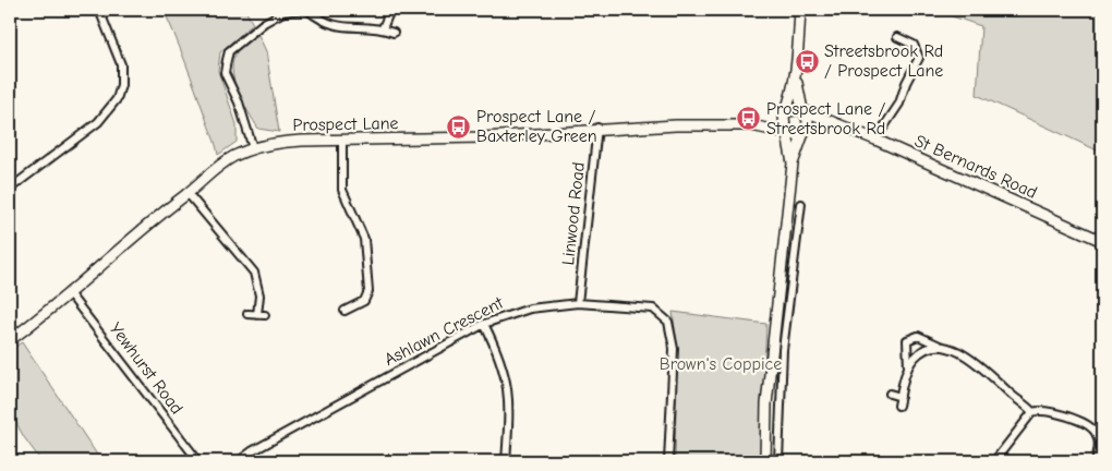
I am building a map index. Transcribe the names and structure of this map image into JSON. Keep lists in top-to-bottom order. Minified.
{"streets":{"street":["Prospect Lane","St Bernards Road","Linwood Road","Ashlawn Crescent","Yewhurst Road"]},"crossings":[["Prospect Lane","St Bernards Road"],["Prospect Lane","Linwood Road"],["Prospect Lane","Yewhurst Road"],["Linwood Road","Ashlawn Crescent"]],"parks":["Brown's Coppice"],"places":{"bus stop":["Streetsbrook Rd / Prospect Lane","Prospect Lane / Streetsbrook Rd","Prospect Lane / Baxterley Green"]}}
